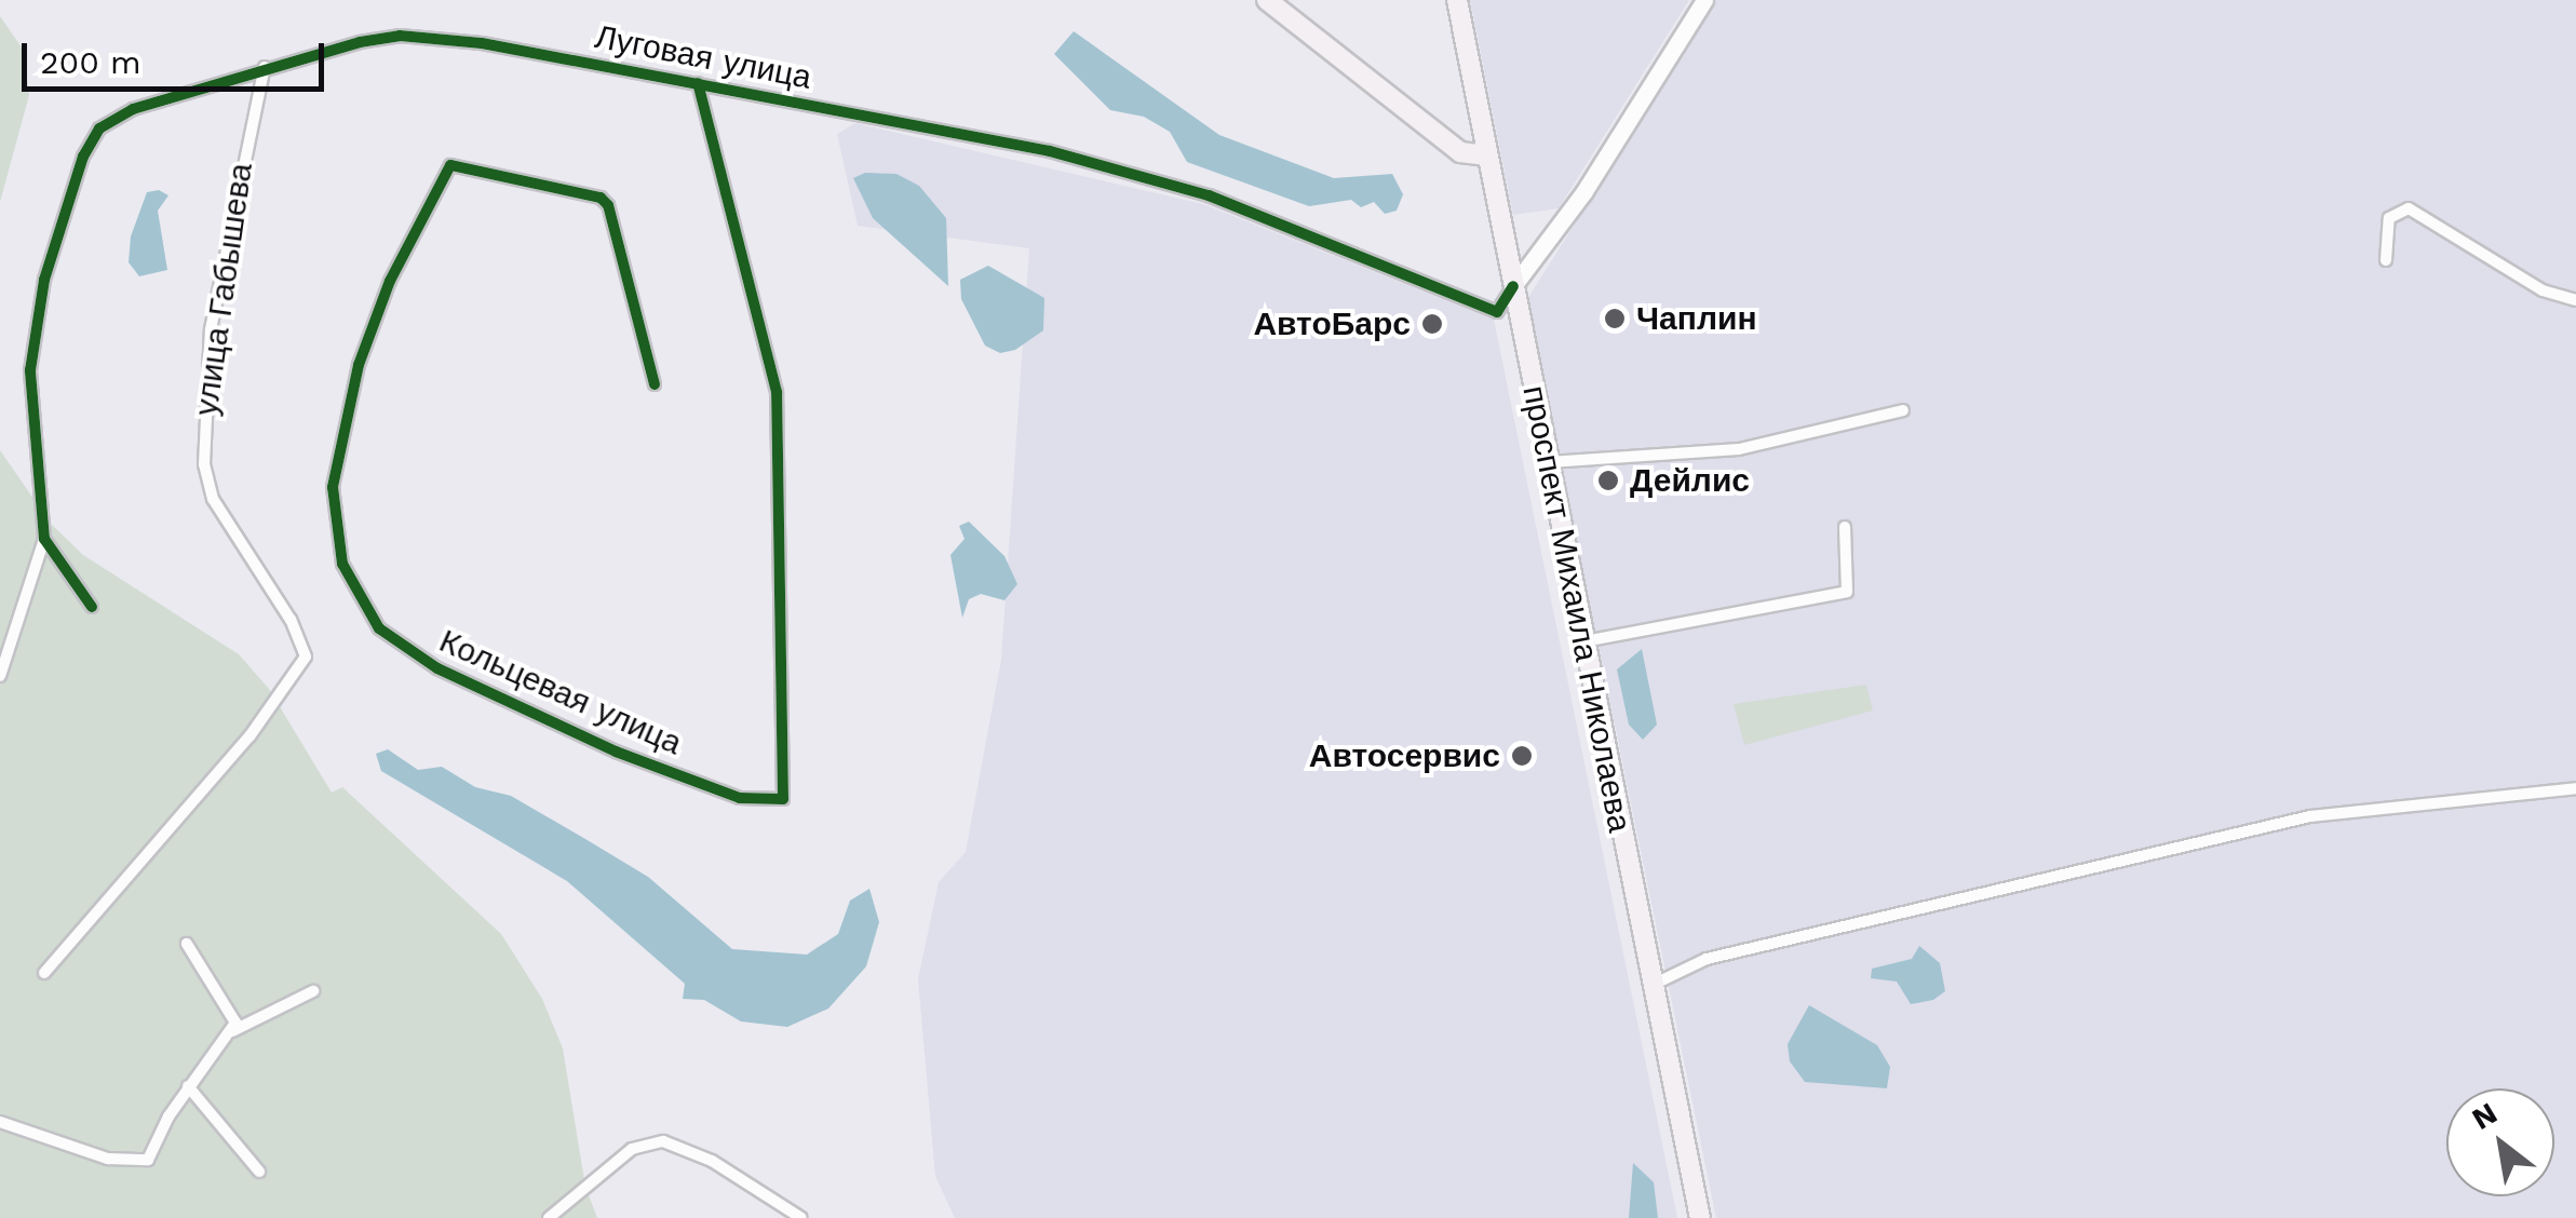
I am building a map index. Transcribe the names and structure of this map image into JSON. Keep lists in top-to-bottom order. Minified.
{"streets":{"main road":["проспект Михаила Николаева"],"street":["Луговая улица","улица Габышева","Кольцевая улица"]},"crossings":[["Луговая улица","улица Габышева"],["Луговая улица","проспект Михаила Николаева"],["Луговая улица","Кольцевая улица"]],"places":["Чаплин","АвтоБарс","Дейлис","Автосервис"],"scale_bar":"200 m","north":"top left"}
